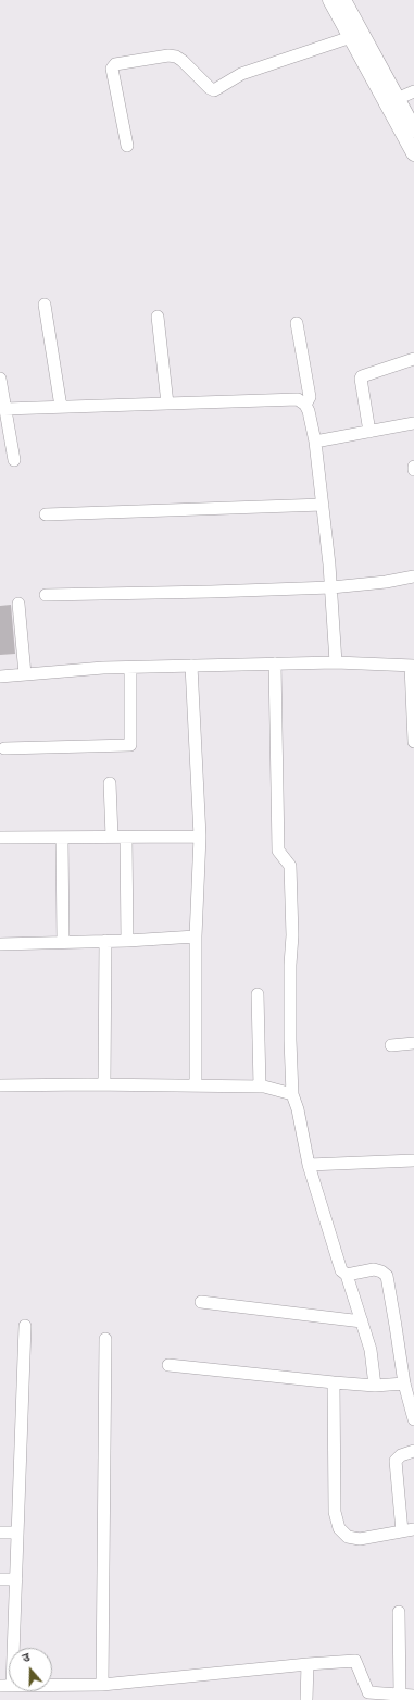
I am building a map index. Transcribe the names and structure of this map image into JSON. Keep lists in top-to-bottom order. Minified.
{"north":"top"}
